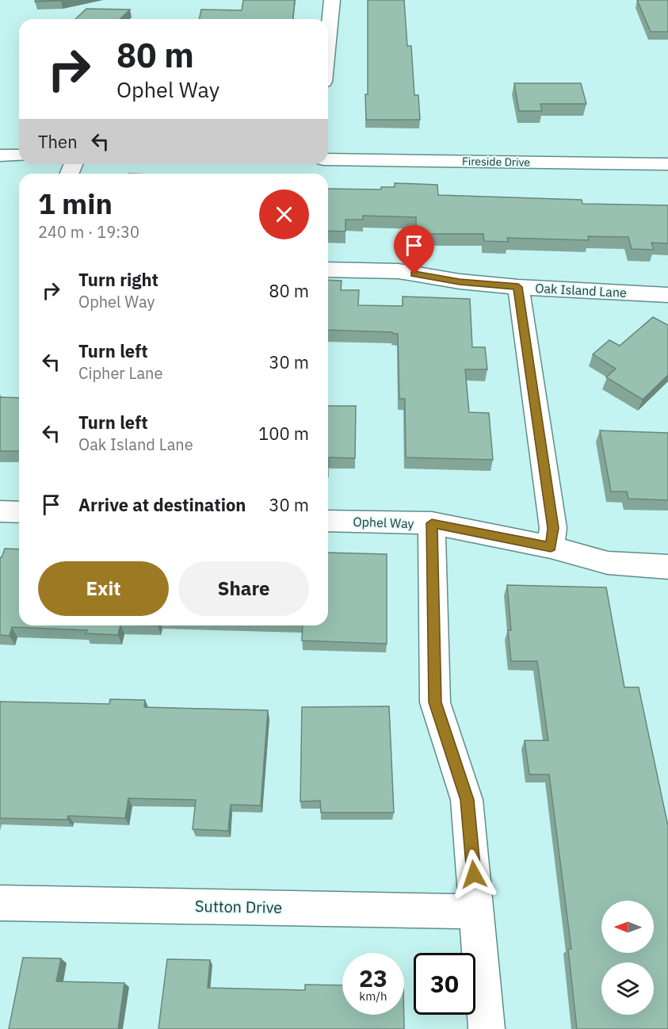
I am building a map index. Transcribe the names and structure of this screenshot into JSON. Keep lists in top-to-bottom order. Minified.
{"streets":{"street":["Fireside Drive","Oak Island Lane","Ophel Way","Sutton Drive"]},"north":"left","page":{"turn":["80 m","Ophel Way"],"then":"Then","heading":["1 min","240 m · 19:30"],"list":[{"name":"Turn right","note":"Ophel Way","value":"80 m"},{"name":"Turn left","note":"Cipher Lane","value":"30 m"},{"name":"Turn left","note":"Oak Island Lane","value":"100 m"},{"name":"Arrive at destination","value":"30 m"}],"buttons":["Exit","Share"],"speed":"23 km/h","limit":"30"}}
